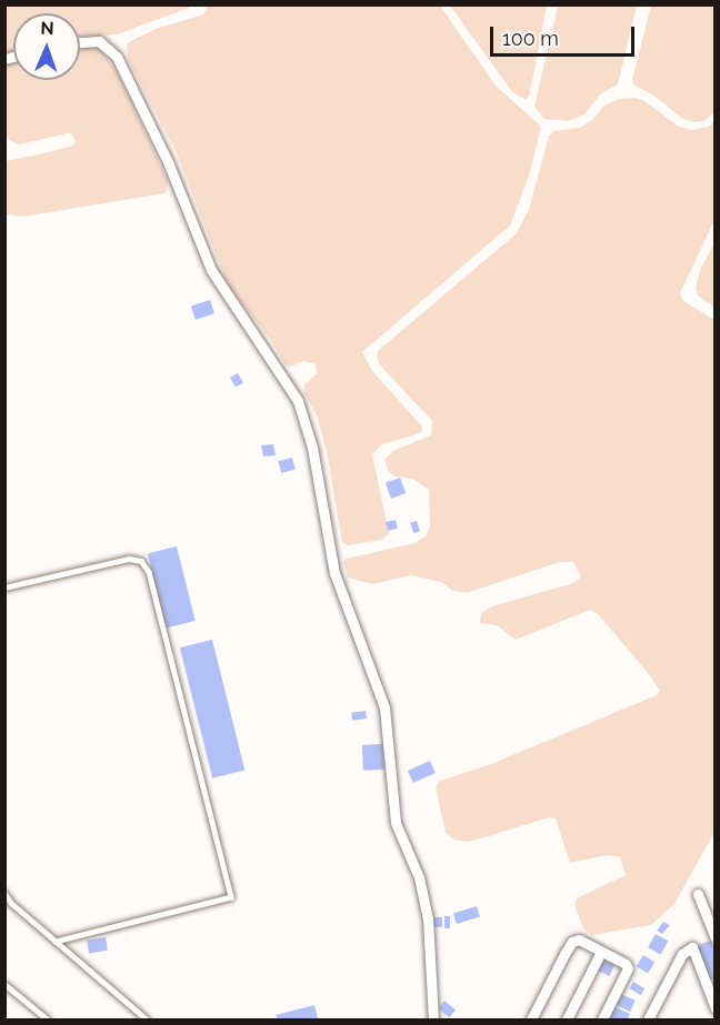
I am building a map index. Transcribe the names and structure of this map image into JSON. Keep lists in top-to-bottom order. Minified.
{"scale_bar":"100 m","north":"top"}
